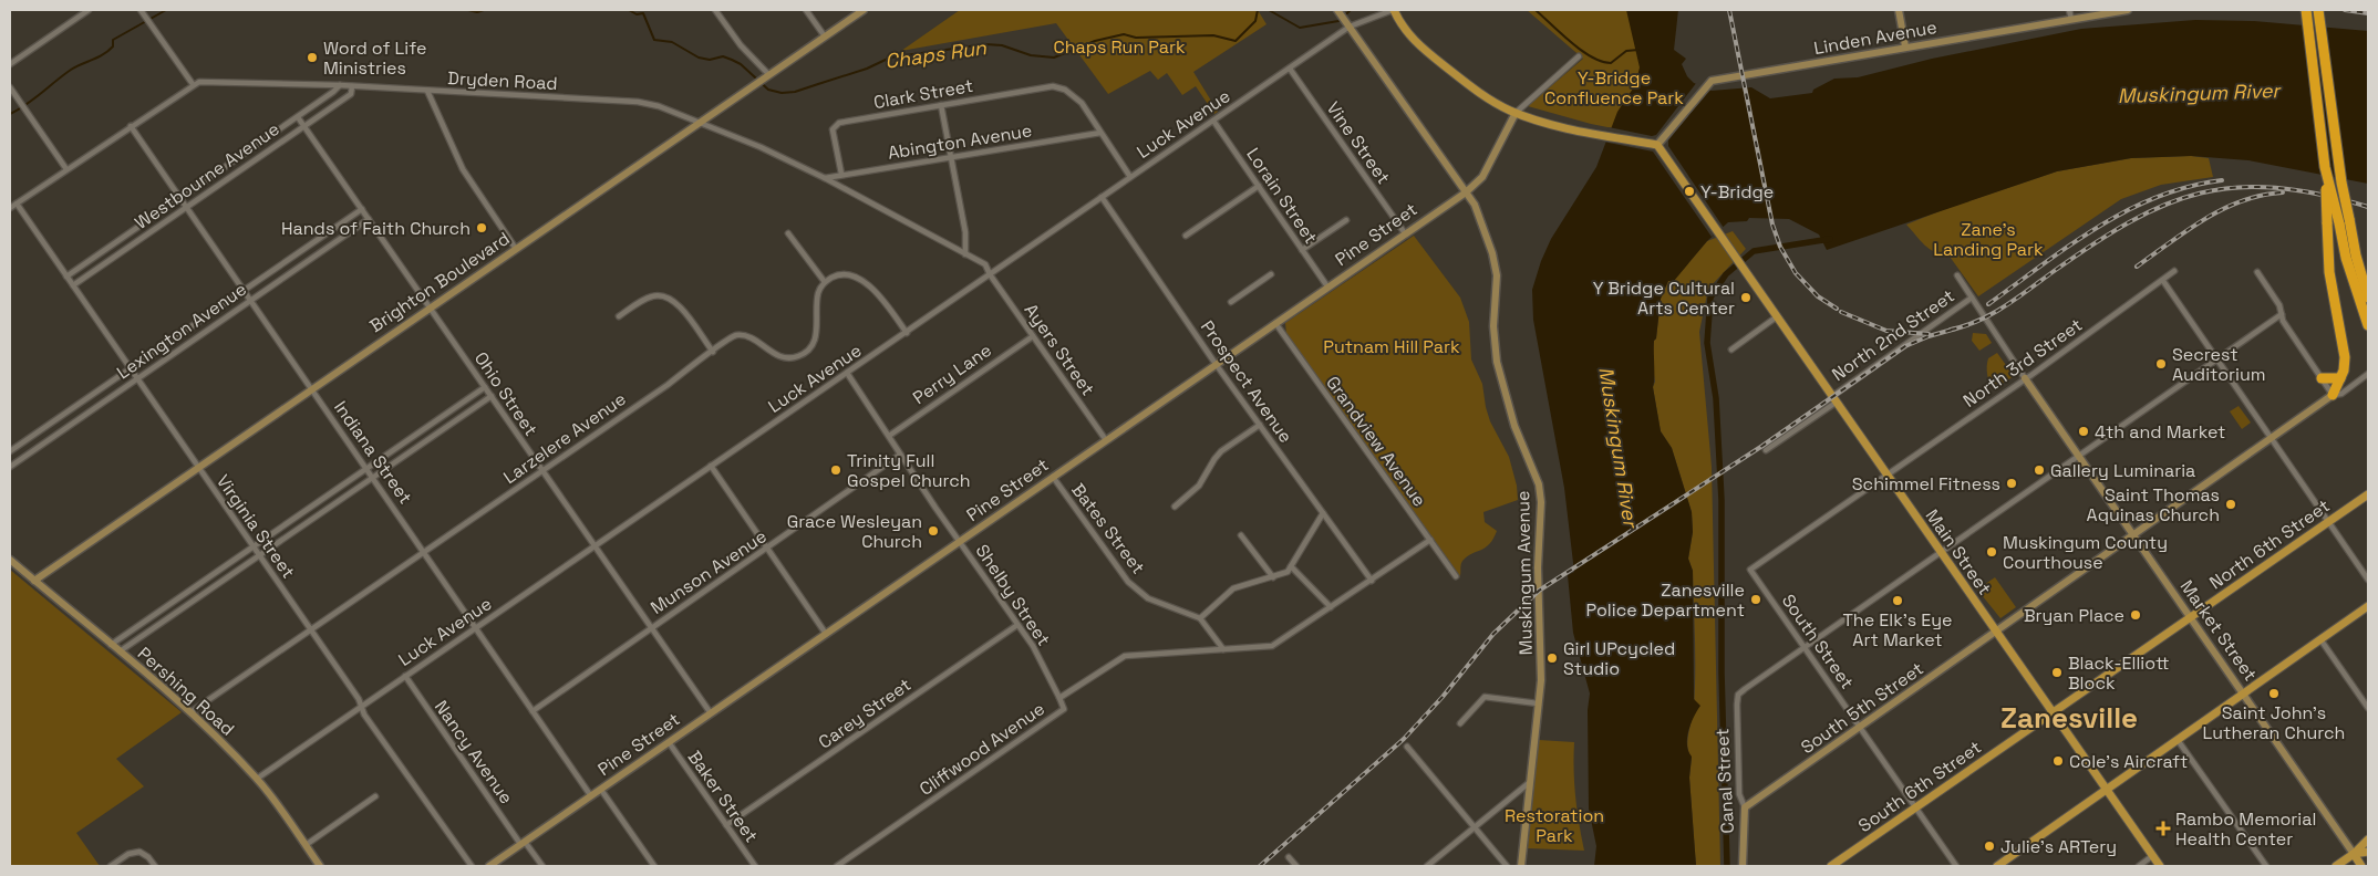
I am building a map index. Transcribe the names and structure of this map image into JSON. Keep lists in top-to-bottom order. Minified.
{"streets":{"main road":["North 6th Street","Main Street","Market Street","South 6th Street"],"street":["Linden Avenue","Dryden Road","Clark Street","Luck Avenue","Abington Avenue","Vine Street","Westbourne Avenue","Lorain Street","Pine Street","Brighton Boulevard","Lexington Avenue","North 2nd Street","Ayers Street","North 3rd Street","Perry Lane","Prospect Avenue","Ohio Street","Larzelere Avenue","Grandview Avenue","Indiana Street","Virginia Street","Bates Street","Munson Avenue","Muskingum Avenue","Shelby Street","South Street","Pershing Road","South 5th Street","Carey Street","Cliffwood Avenue","Nancy Avenue","Canal Street","Baker Street"]},"crossings":[["Linden Avenue","Main Street"],["Dryden Road","Luck Avenue"],["Dryden Road","Abington Avenue"],["Dryden Road","Westbourne Avenue"],["Dryden Road","Brighton Boulevard"],["Dryden Road","Ayers Street"],["Dryden Road","Indiana Street"],["Dryden Road","Virginia Street"],["Clark Street","Abington Avenue"],["Luck Avenue","Vine Street"],["Luck Avenue","Lorain Street"],["Luck Avenue","Ayers Street"],["Luck Avenue","Prospect Avenue"],["Luck Avenue","Ohio Street"],["Luck Avenue","Indiana Street"],["Luck Avenue","Virginia Street"],["Luck Avenue","Muskingum Avenue"],["Luck Avenue","Shelby Street"],["Luck Avenue","Pershing Road"],["Luck Avenue","Nancy Avenue"],["Vine Street","Pine Street"],["Westbourne Avenue","Ohio Street"],["Westbourne Avenue","Indiana Street"],["Westbourne Avenue","Virginia Street"],["Lorain Street","Pine Street"],["Pine Street","Ayers Street"],["Pine Street","Prospect Avenue"],["Pine Street","Ohio Street"],["Pine Street","Grandview Avenue"],["Pine Street","Indiana Street"],["Pine Street","Bates Street"],["Pine Street","Muskingum Avenue"],["Pine Street","Shelby Street"],["Pine Street","Nancy Avenue"],["Pine Street","Baker Street"],["Brighton Boulevard","Ohio Street"],["Brighton Boulevard","Indiana Street"],["Brighton Boulevard","Virginia Street"],["Brighton Boulevard","Pershing Road"],["Lexington Avenue","Ohio Street"],["Lexington Avenue","Indiana Street"],["Lexington Avenue","Virginia Street"],["North 2nd Street","Main Street"],["North 2nd Street","Market Street"],["Ayers Street","Perry Lane"],["North 3rd Street","Main Street"],["North 3rd Street","Market Street"],["North 3rd Street","South Street"],["Perry Lane","Shelby Street"],["Prospect Avenue","Cliffwood Avenue"],["Ohio Street","Larzelere Avenue"],["Ohio Street","Munson Avenue"],["Larzelere Avenue","Indiana Street"],["Larzelere Avenue","Virginia Street"],["Larzelere Avenue","Pershing Road"],["Grandview Avenue","Cliffwood Avenue"],["Indiana Street","Munson Avenue"],["Bates Street","Cliffwood Avenue"],["North 6th Street","Main Street"],["North 6th Street","Market Street"],["North 6th Street","South 6th Street"],["Main Street","South 5th Street"],["Main Street","South 6th Street"],["Munson Avenue","Shelby Street"],["Shelby Street","Carey Street"],["Shelby Street","Cliffwood Avenue"],["Market Street","South 5th Street"],["South Street","South 5th Street"],["South Street","Canal Street"],["South Street","South 6th Street"],["South 5th Street","Canal Street"],["Carey Street","Baker Street"]],"districts":["Zanesville"],"water":["Chaps Run","Muskingum River"],"parks":["Chaps Run Park","Y-Bridge Confluence Park","Zane's Landing Park","Putnam Hill Park","Restoration Park"],"places":{"other":["Word of Life Ministries","Y-Bridge","Hands of Faith Church","Y Bridge Cultural Arts Center","Secrest Auditorium","4th and Market","Trinity Full Gospel Church","Gallery Luminaria","Schimmel Fitness","Saint Thomas Aquinas Church","Grace Wesleyan Church","Muskingum County Courthouse","Zanesville Police Department","The Elk's Eye Art Market","Bryan Place","Girl UPcycled Studio","Black-Elliott Block","Saint John's Lutheran Church","Cole's Aircraft","Julie's ARTery"],"health":["Rambo Memorial Health Center"]}}
